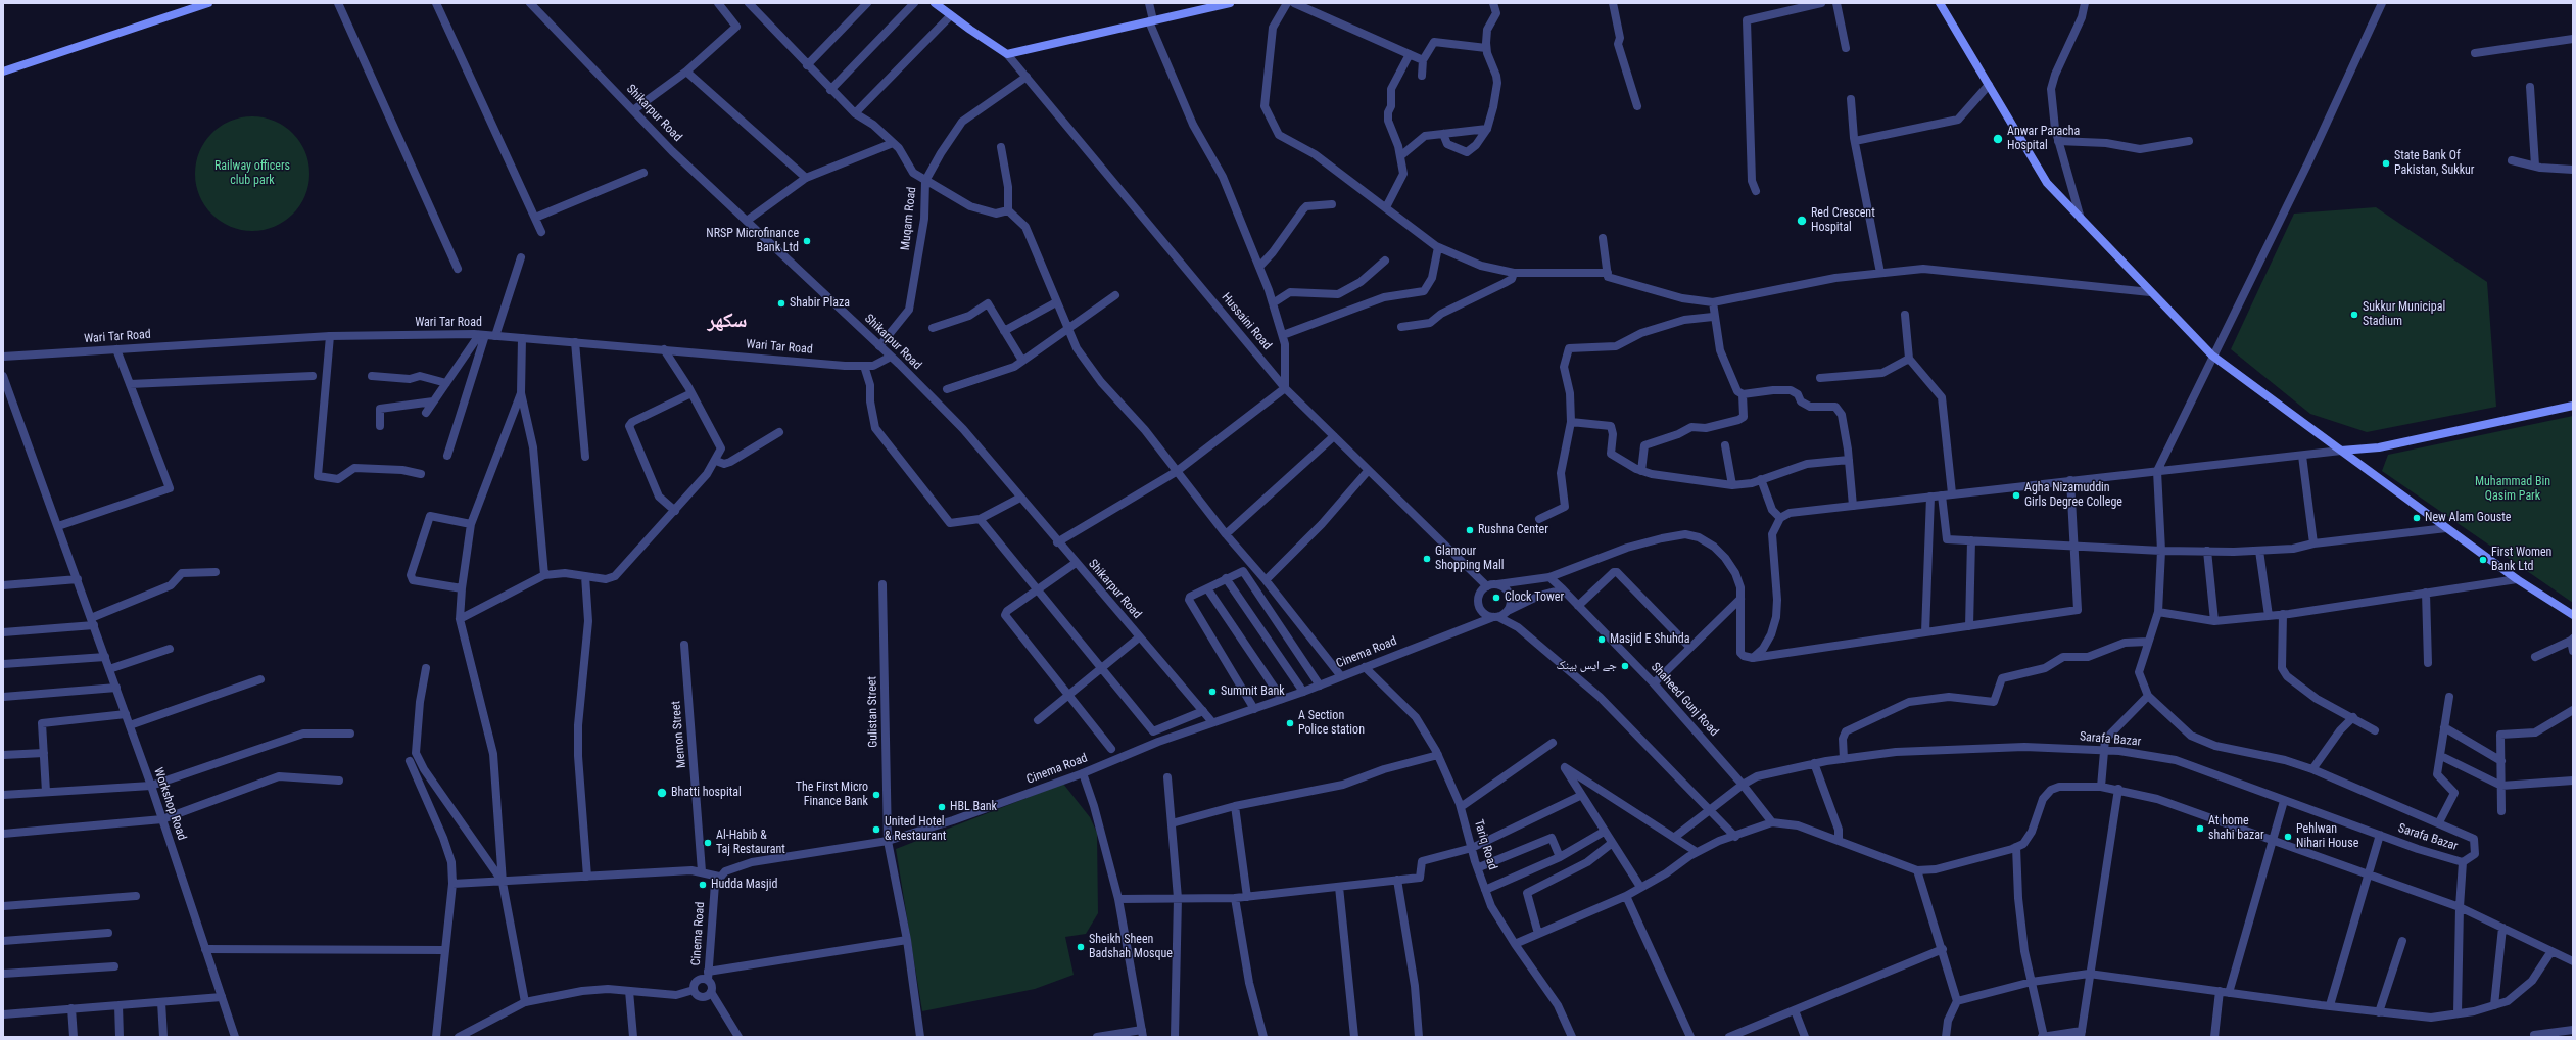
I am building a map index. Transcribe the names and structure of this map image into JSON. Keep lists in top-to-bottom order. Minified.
{"streets":{"street":["Shikarpur Road","Muqam Road","Hussaini Road","Wari Tar Road","Cinema Road","Shaheed Gunj Road","Gulistan Street","Memon Street","Sarafa Bazar","Workshop Road","Tariq Road"]},"crossings":[["Shikarpur Road","Muqam Road"],["Shikarpur Road","Wari Tar Road"],["Shikarpur Road","Cinema Road"],["Muqam Road","Hussaini Road"],["Hussaini Road","Cinema Road"],["Cinema Road","Gulistan Street"],["Cinema Road","Tariq Road"],["Shaheed Gunj Road","Sarafa Bazar"]],"districts":["سکھر"],"parks":["Railway officers club park","Muhammad Bin Qasim Park"],"places":["Anwar Paracha Hospital","State Bank Of Pakistan, Sukkur","Red Crescent Hospital","NRSP Microfinance Bank Ltd","Shabir Plaza","Sukkur Municipal Stadium","Agha Nizamuddin Girls Degree College","New Alam Gouste","Rushna Center","Glamour Shopping Mall","First Women Bank Ltd","Clock Tower","Masjid E Shuhda","جے ایس بینک","Summit Bank","A Section Police station","Bhatti hospital","The First Micro Finance Bank","HBL Bank","At home shahi bazar","United Hotel & Restaurant","Pehlwan Nihari House","Al-Habib & Taj Restaurant","Hudda Masjid","Sheikh Sheen Badshah Mosque"]}
